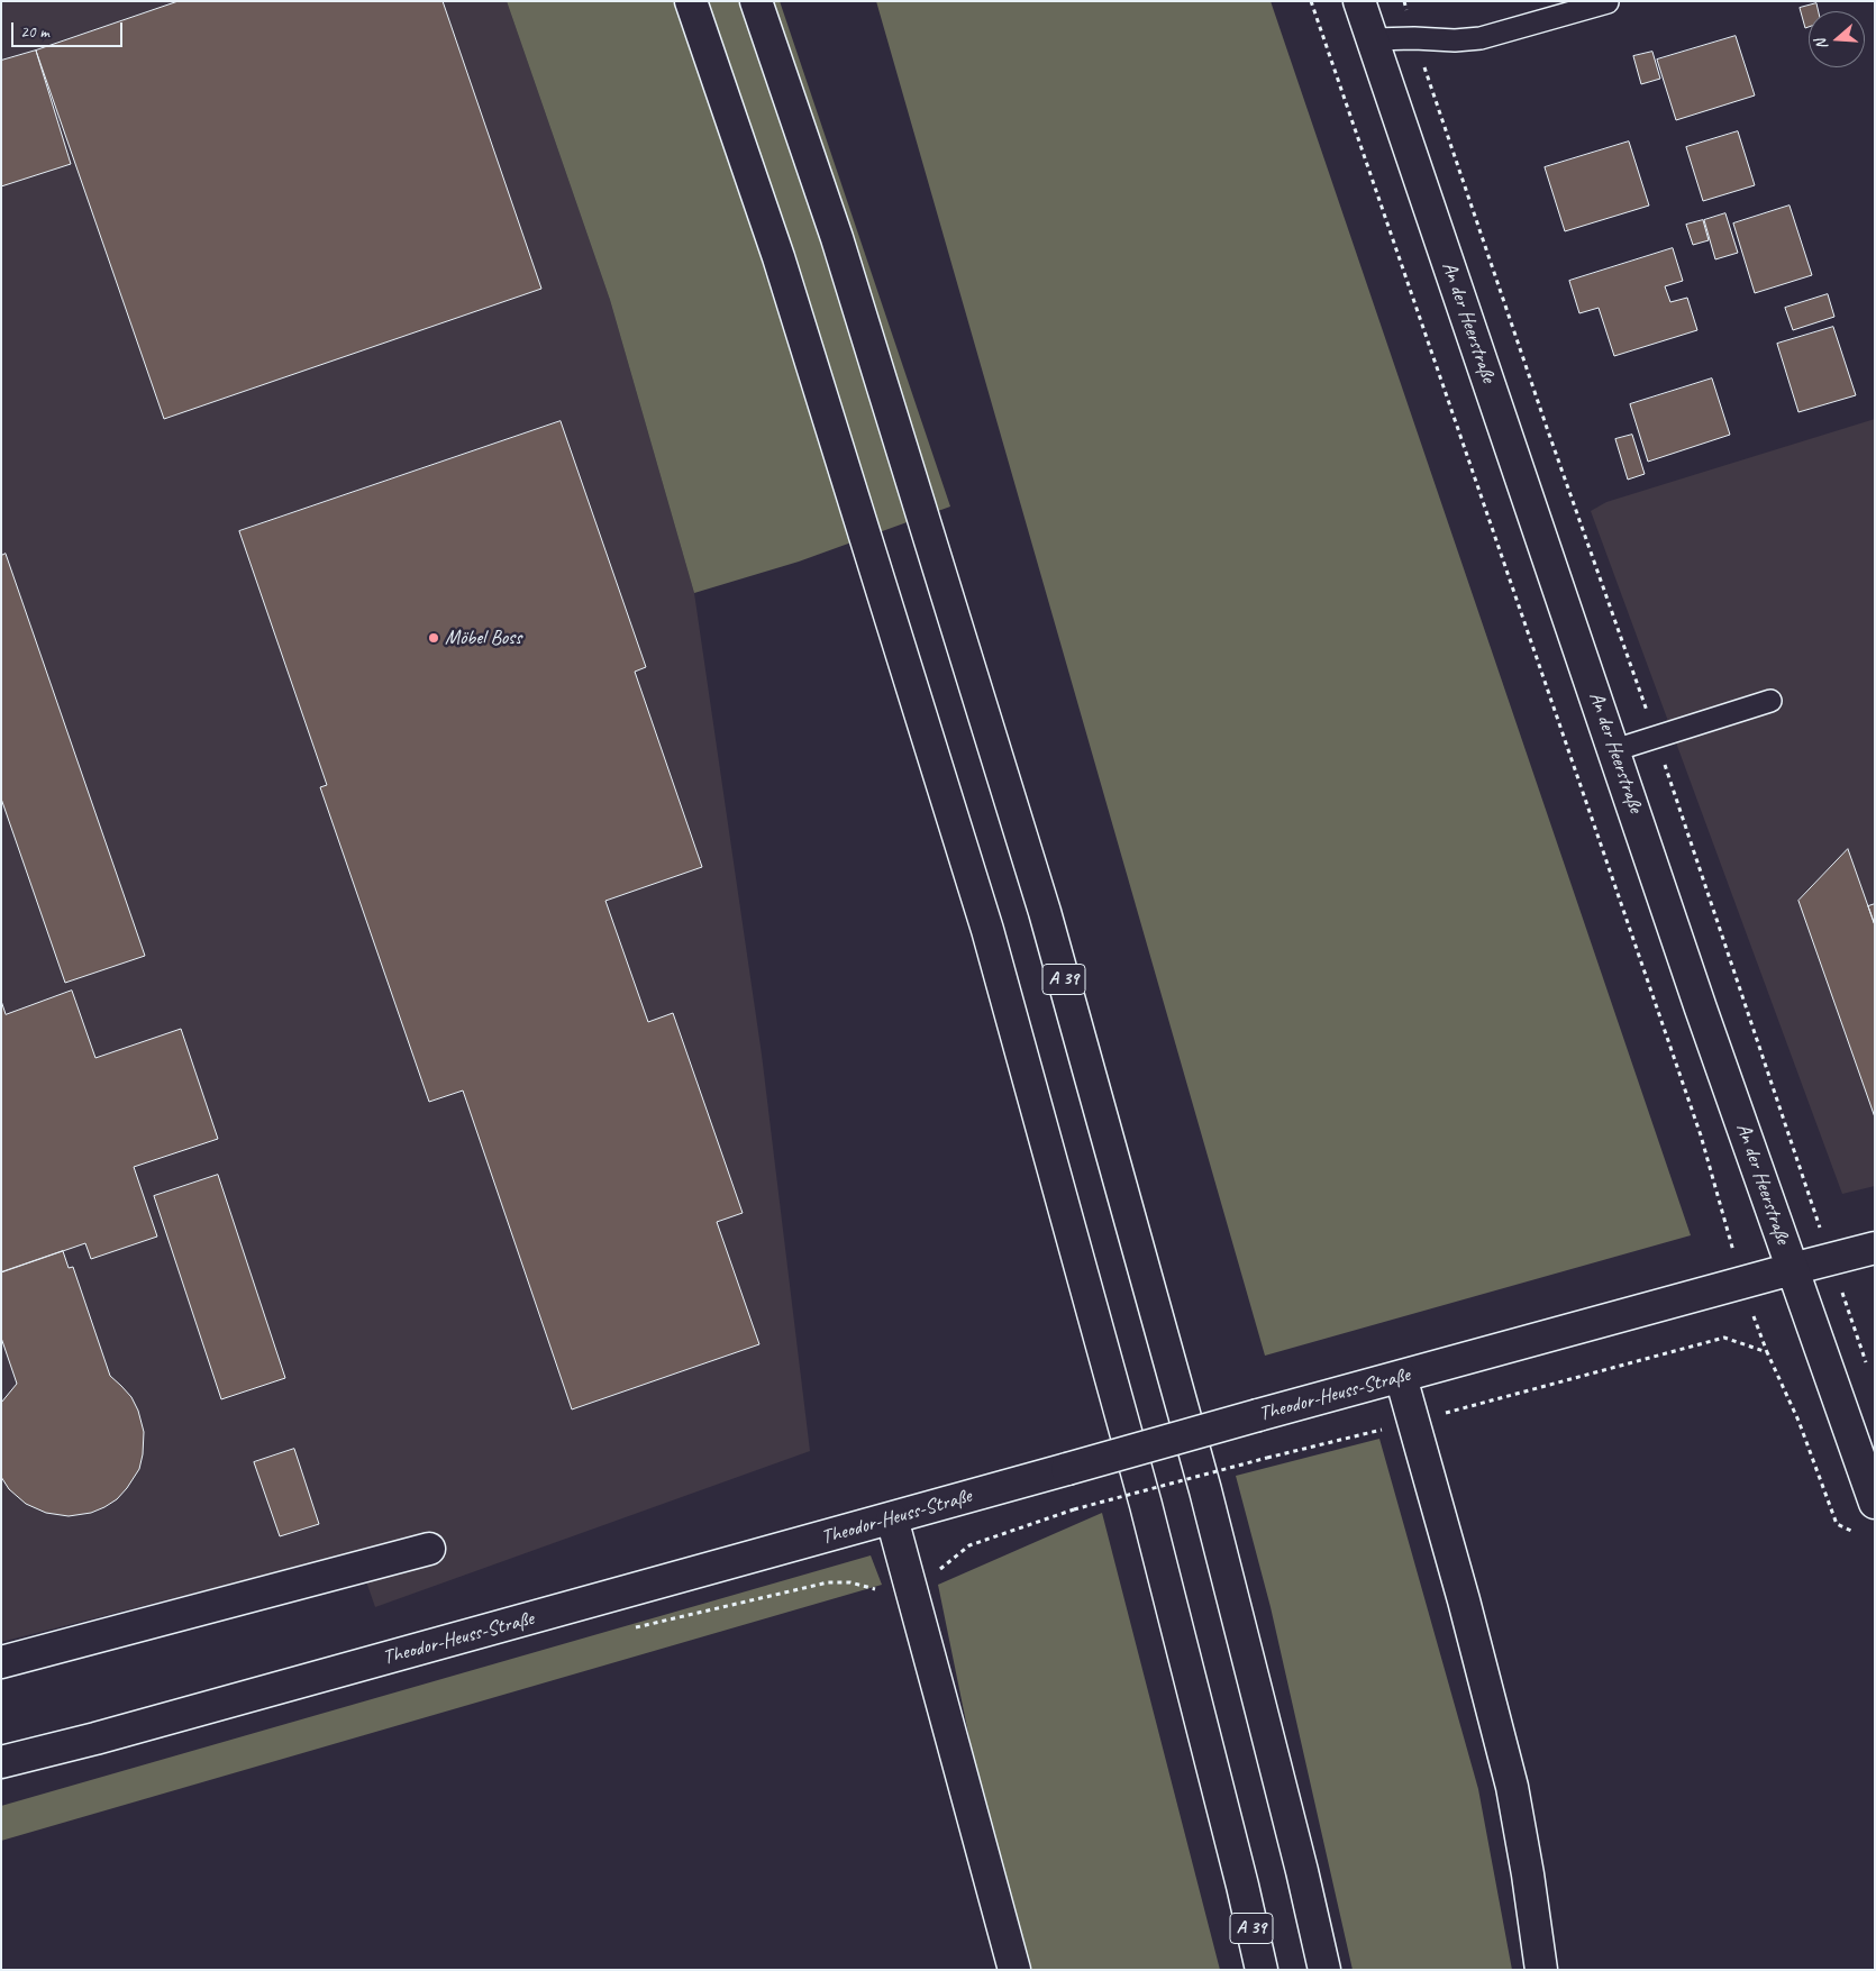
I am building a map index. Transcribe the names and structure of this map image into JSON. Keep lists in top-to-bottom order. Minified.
{"streets":{"main road":["An der Heerstraße","A 39","Theodor-Heuss-Straße"]},"crossings":[["An der Heerstraße","Theodor-Heuss-Straße"]],"places":["Möbel Boss"],"scale_bar":"20 m","north":"left"}
